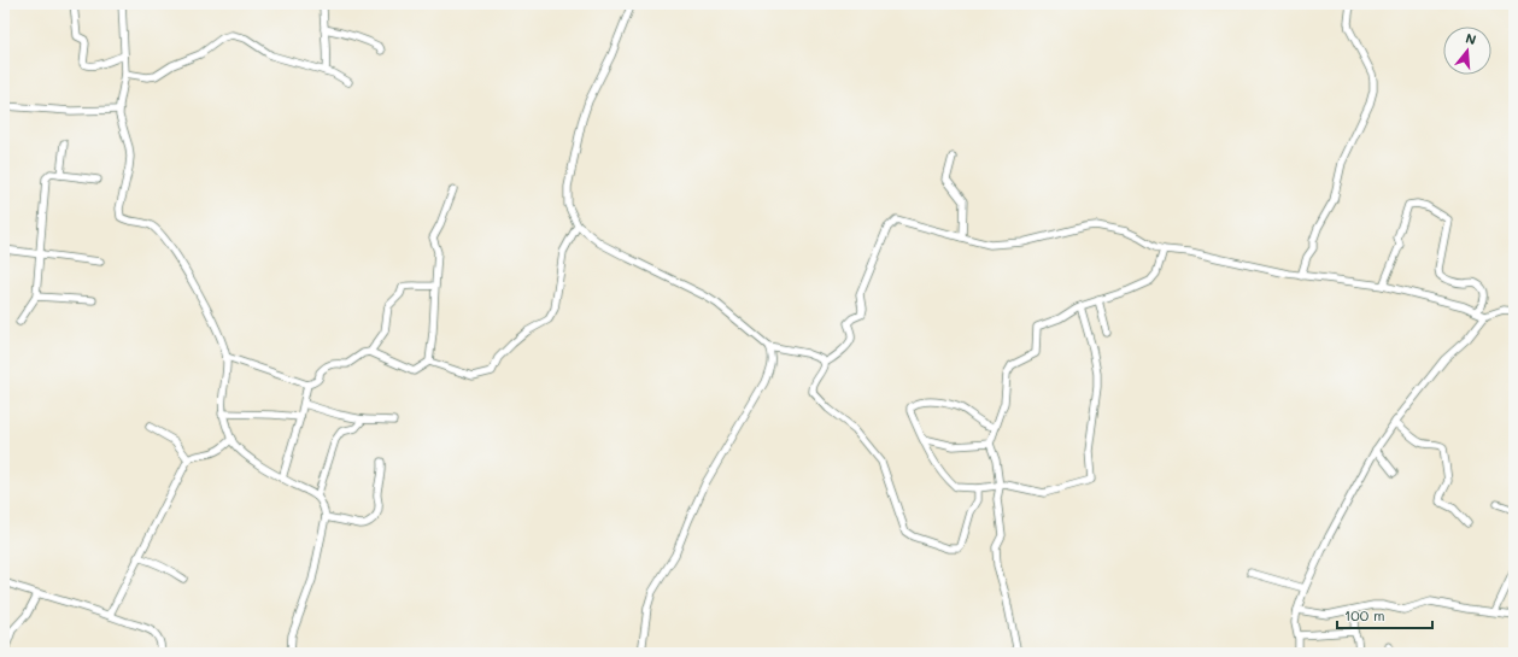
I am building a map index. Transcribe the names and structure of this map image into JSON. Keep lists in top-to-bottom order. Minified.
{"scale_bar":"100 m","north":"top"}
